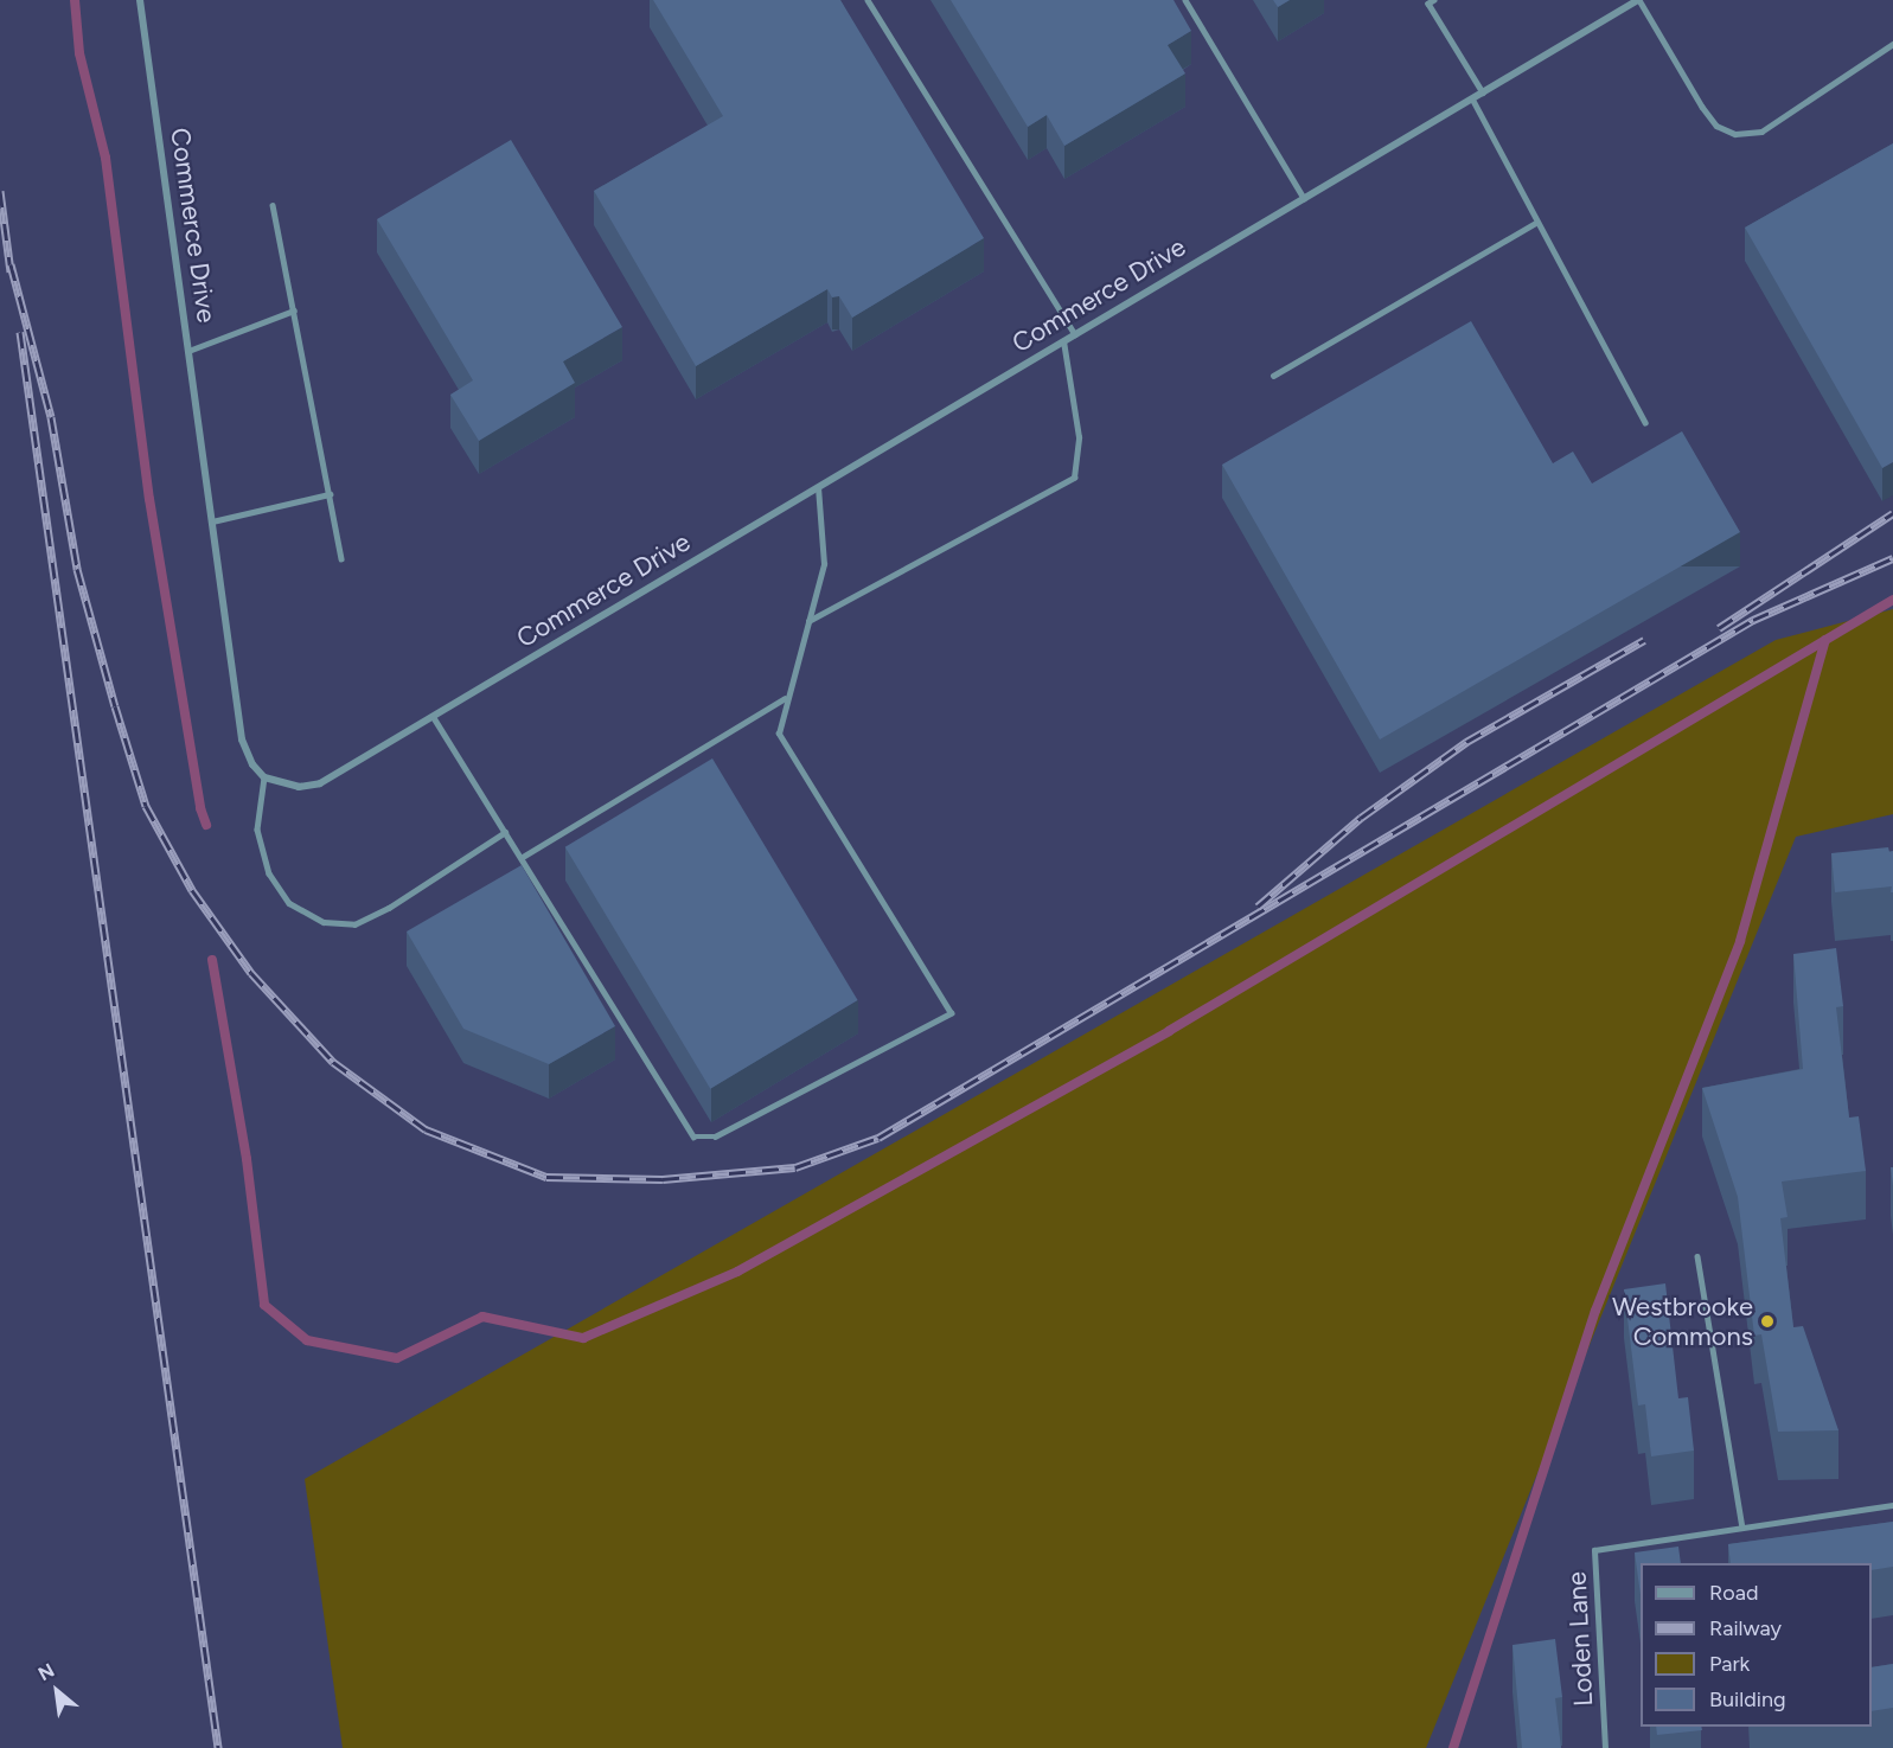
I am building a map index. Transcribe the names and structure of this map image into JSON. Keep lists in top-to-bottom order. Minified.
{"streets":{"street":["Commerce Drive"],"lane":["Loden Lane"]},"places":["Westbrooke Commons"],"legend":["Road","Railway","Park","Building"],"north":"top left"}
